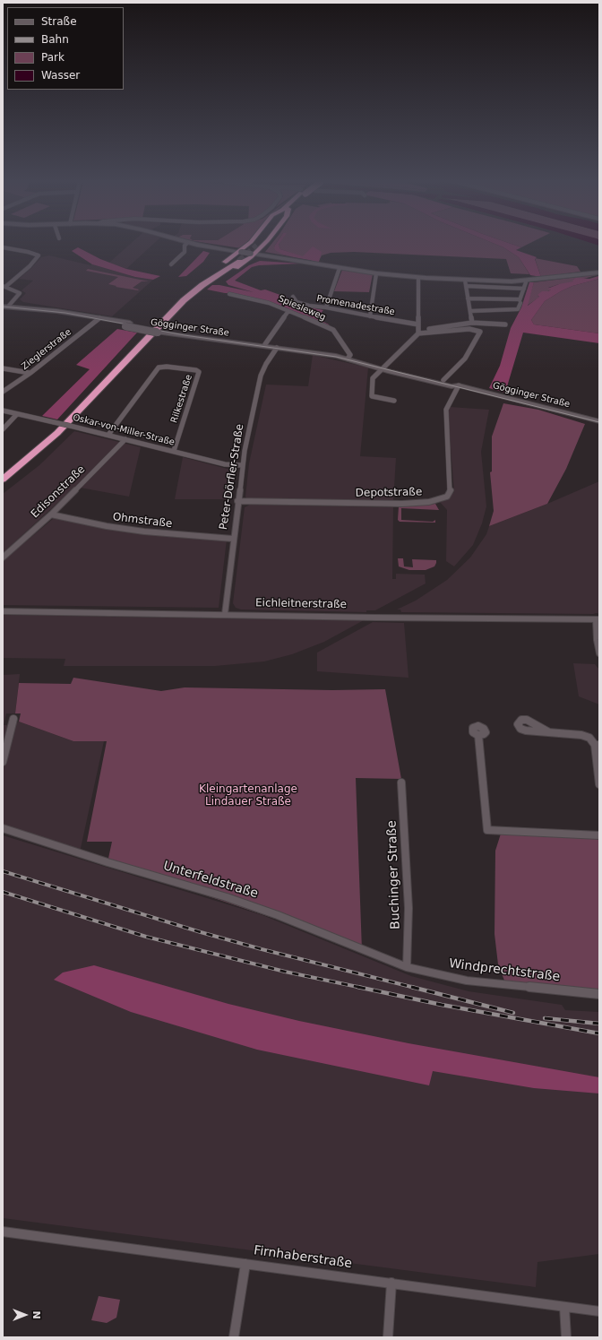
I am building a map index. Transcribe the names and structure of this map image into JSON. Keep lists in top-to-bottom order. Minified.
{"streets":{"main road":["Gögginger Straße","Eichleitnerstraße"],"street":["Promenadestraße","Spiesleweg","Zieglerstraße","Rilkestraße","Oskar-von-Miller-Straße","Peter-Dörfler-Straße","Edisonstraße","Depotstraße","Ohmstraße","Buchinger Straße","Unterfeldstraße","Windprechtstraße","Firnhaberstraße"]},"crossings":[["Spiesleweg","Gögginger Straße"],["Gögginger Straße","Zieglerstraße"],["Gögginger Straße","Peter-Dörfler-Straße"],["Gögginger Straße","Depotstraße"],["Rilkestraße","Oskar-von-Miller-Straße"],["Oskar-von-Miller-Straße","Peter-Dörfler-Straße"],["Oskar-von-Miller-Straße","Edisonstraße"],["Peter-Dörfler-Straße","Depotstraße"],["Peter-Dörfler-Straße","Ohmstraße"],["Peter-Dörfler-Straße","Eichleitnerstraße"],["Edisonstraße","Ohmstraße"],["Buchinger Straße","Unterfeldstraße"],["Buchinger Straße","Windprechtstraße"],["Unterfeldstraße","Windprechtstraße"]],"parks":["Kleingartenanlage Lindauer Straße"],"legend":["Straße","Bahn","Park","Wasser"],"north":"right"}
